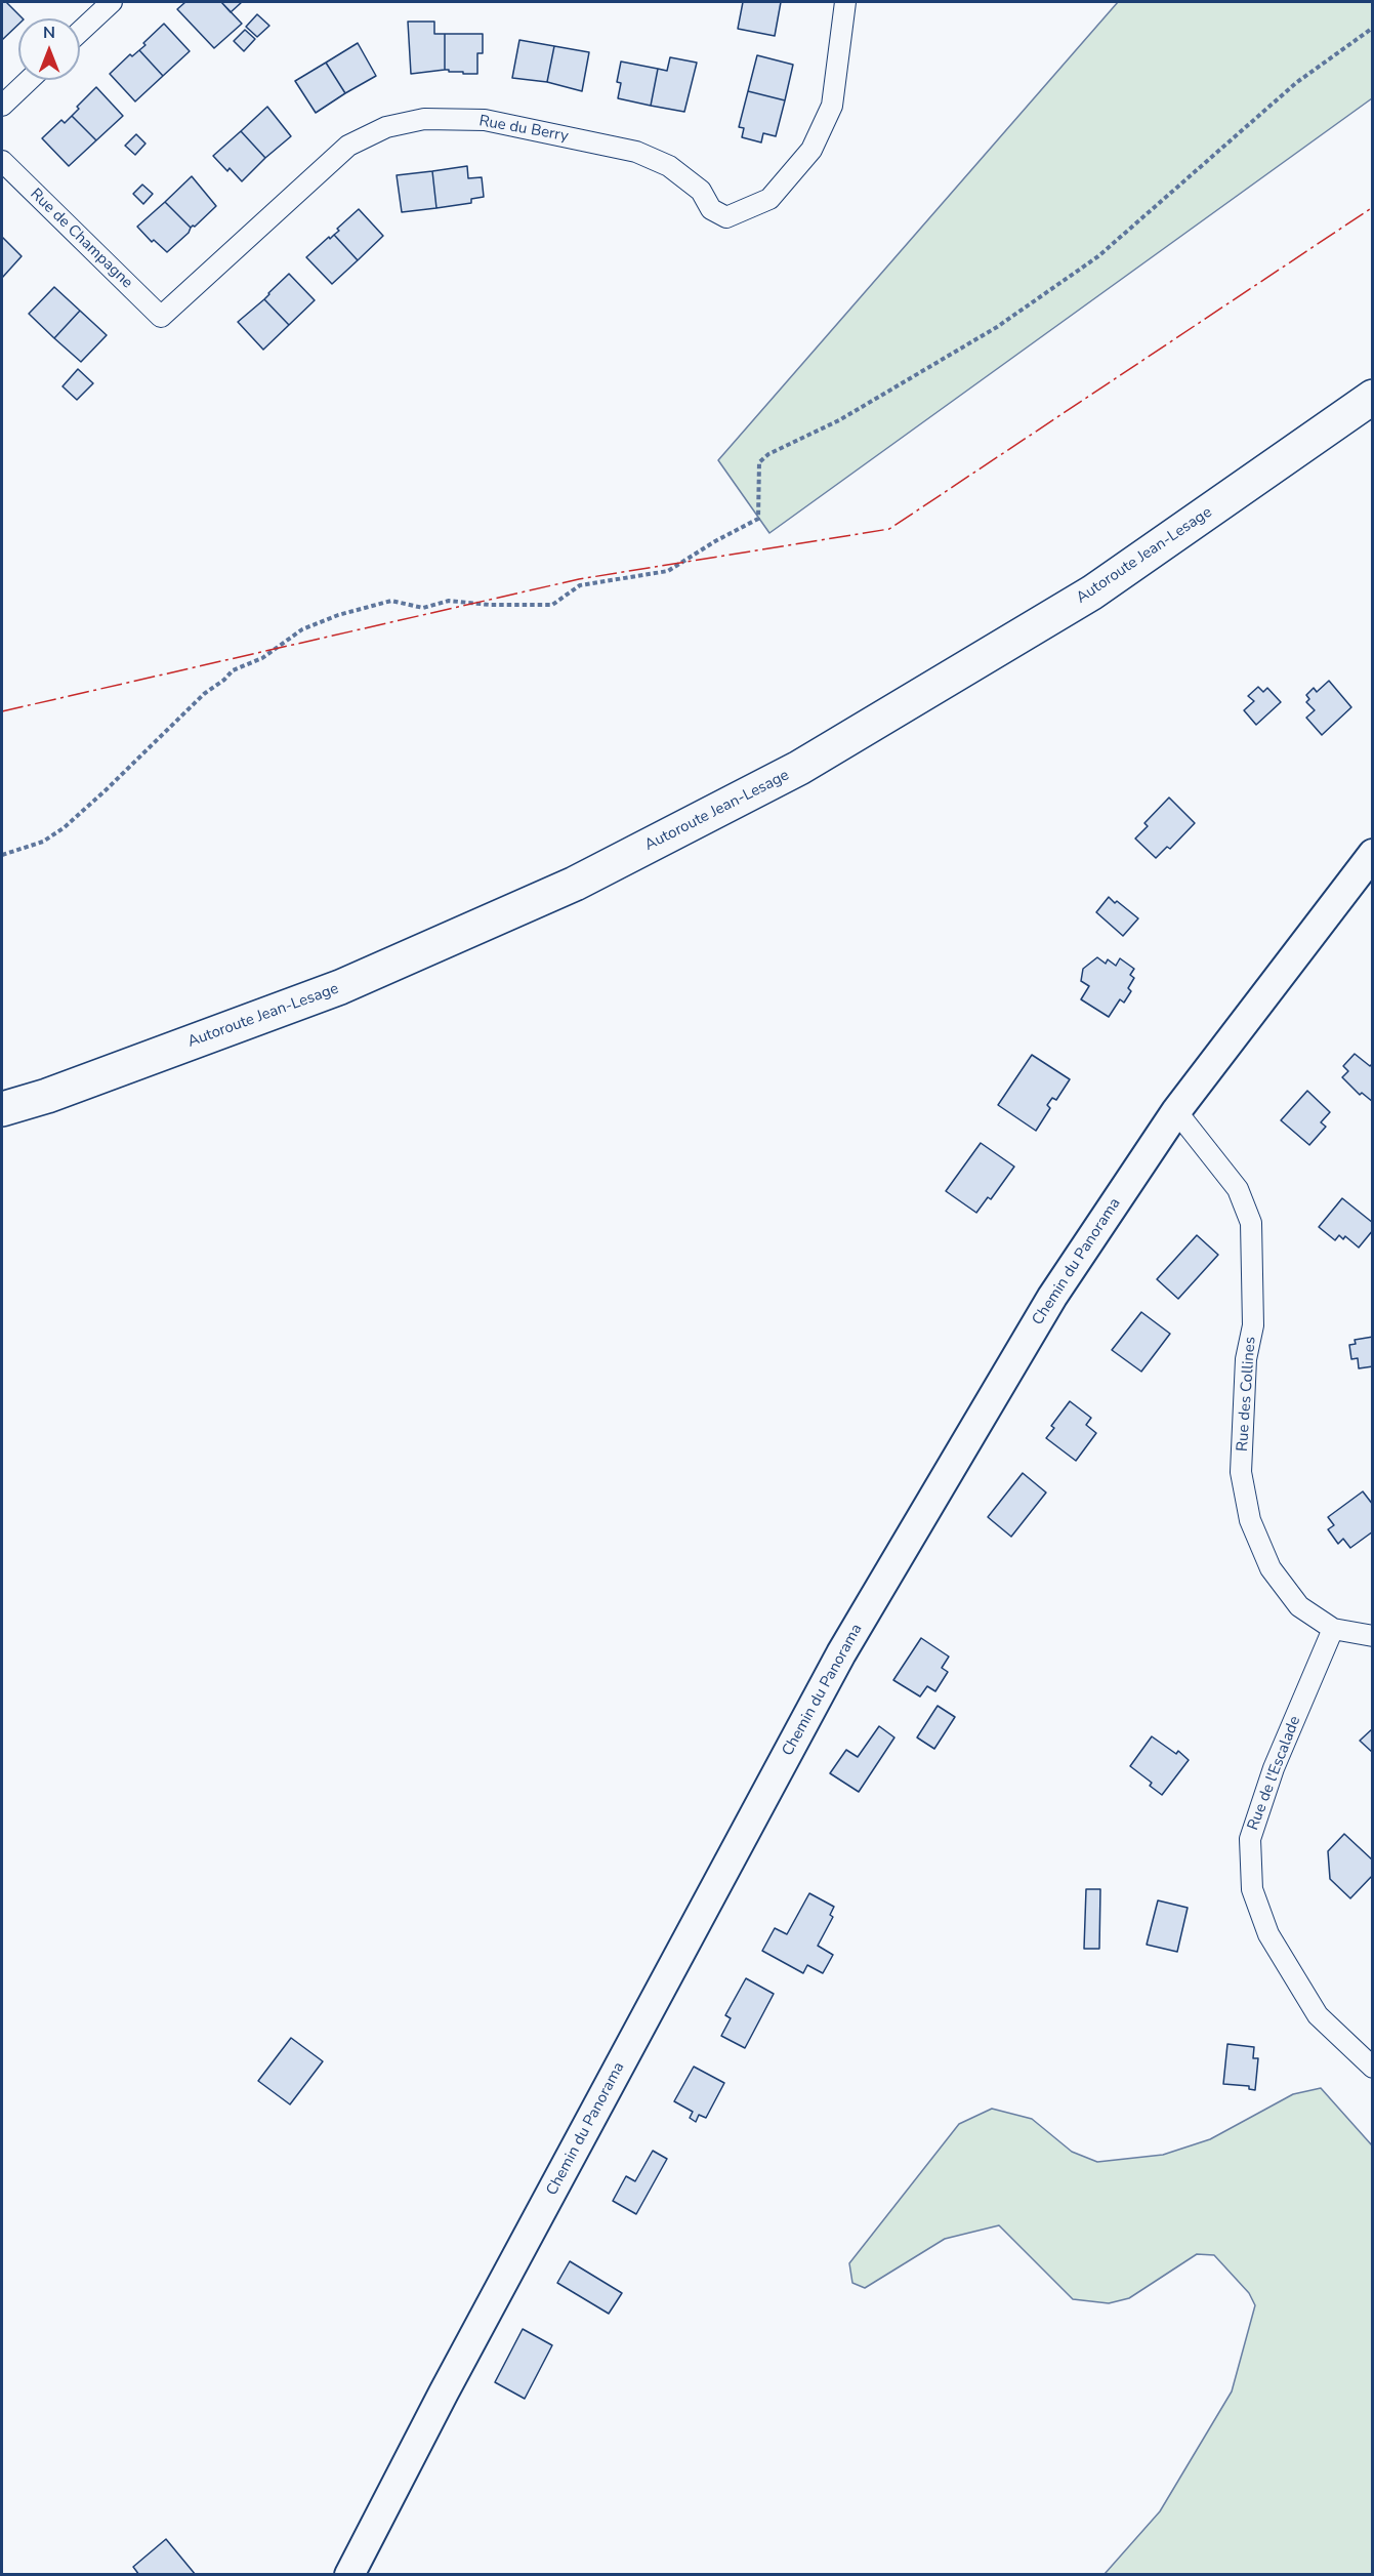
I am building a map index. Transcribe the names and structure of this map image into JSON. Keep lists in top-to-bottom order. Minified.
{"streets":{"highway":["Autoroute Jean-Lesage"],"street":["Rue du Berry","Rue de Champagne","Chemin du Panorama","Rue des Collines","Rue de l'Escalade"]},"crossings":[["Rue du Berry","Rue de Champagne"],["Chemin du Panorama","Rue des Collines"],["Rue des Collines","Rue de l'Escalade"]],"north":"top"}
